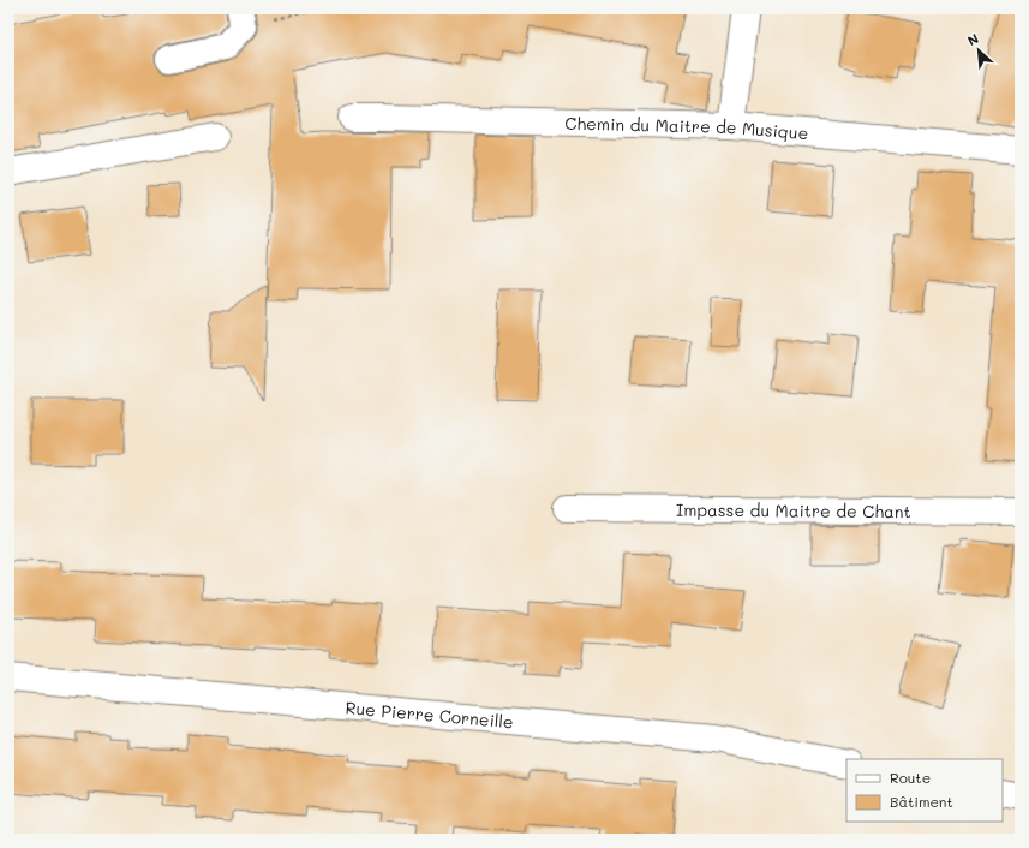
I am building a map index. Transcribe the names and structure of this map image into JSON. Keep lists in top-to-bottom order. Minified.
{"streets":{"street":["Chemin du Maitre de Musique","Impasse du Maitre de Chant","Rue Pierre Corneille"]},"legend":["Route","Bâtiment"],"north":"top left"}
